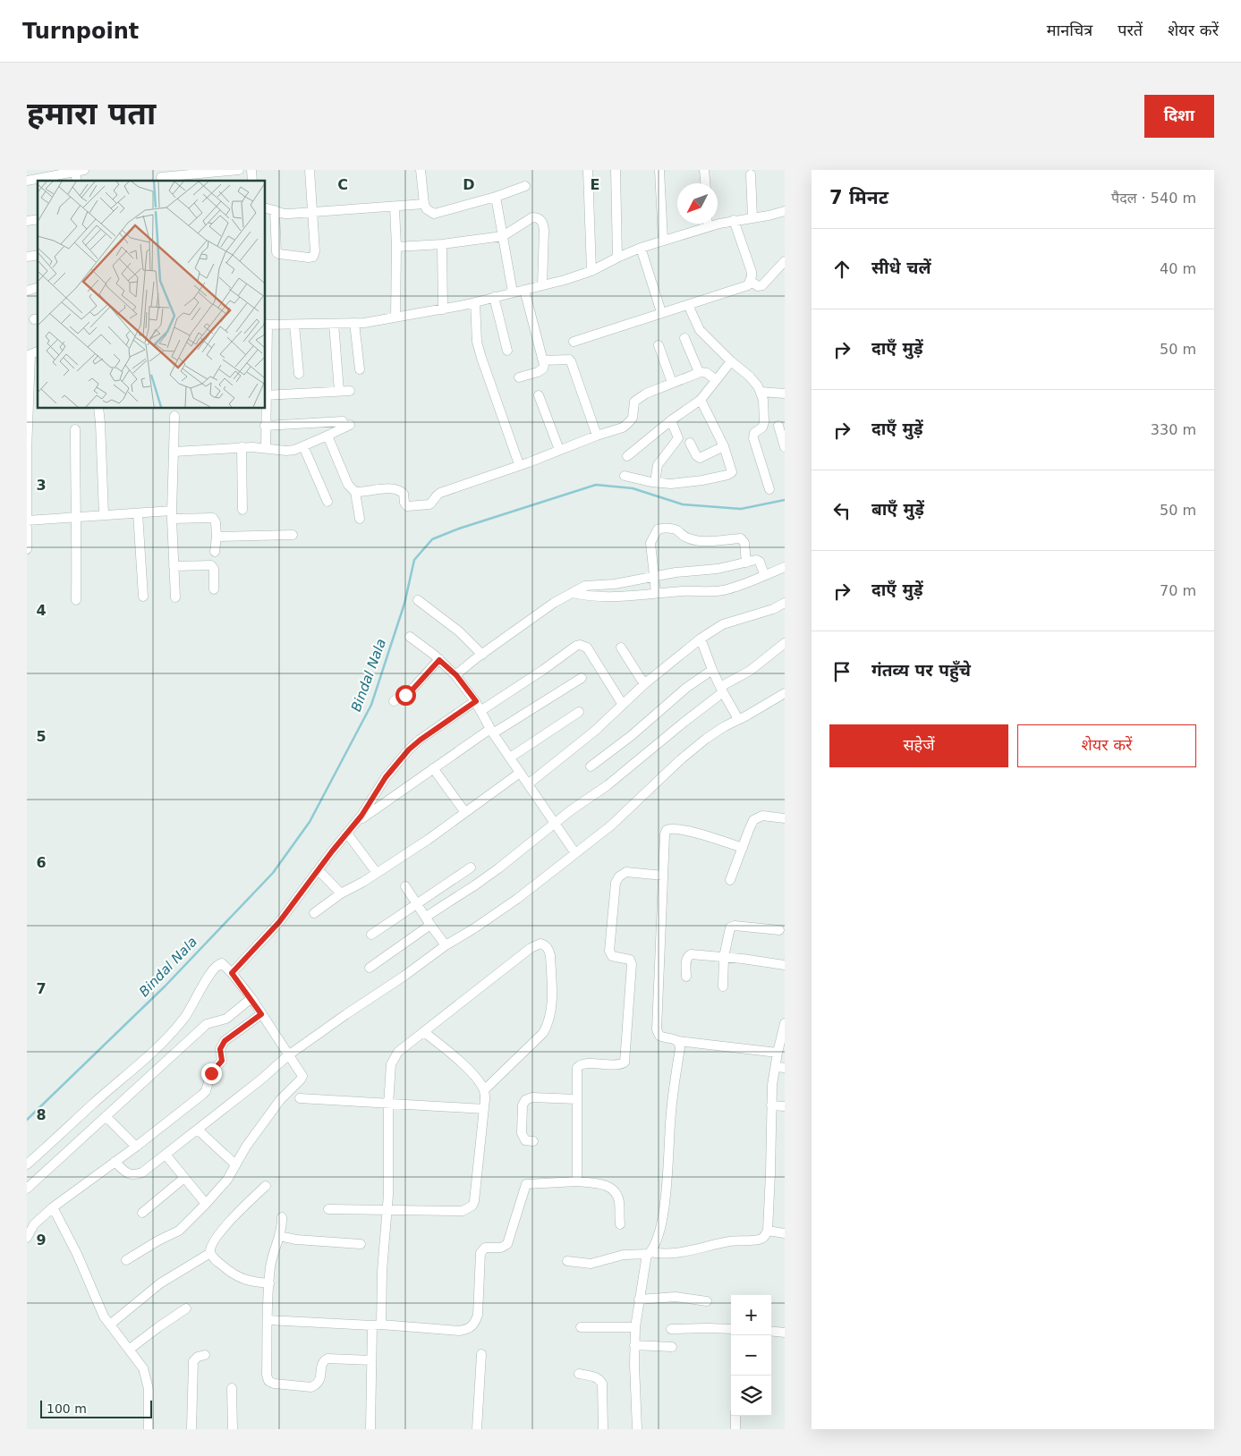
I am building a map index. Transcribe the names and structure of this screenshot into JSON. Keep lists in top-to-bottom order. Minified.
{"water":["Bindal Nala"],"scale_bar":"100 m","north":"bottom left","page":{"header":"Turnpoint","nav":["मानचित्र","परतें","शेयर करें"],"buttons":["दिशा",["सहेजें","शेयर करें"]],"title":"हमारा पता","heading":["7 मिनट","पैदल · 540 m"],"list":[["सीधे चलें","40 m"],["दाएँ मुड़ें","50 m"],["दाएँ मुड़ें","330 m"],["बाएँ मुड़ें","50 m"],["दाएँ मुड़ें","70 m"],"गंतव्य पर पहुँचे"],"map_buttons":["+","−"],"scale":"100 m"},"grid":{"columns":["C","D","E"],"rows":["3","4","5","6","7","8","9"]}}
